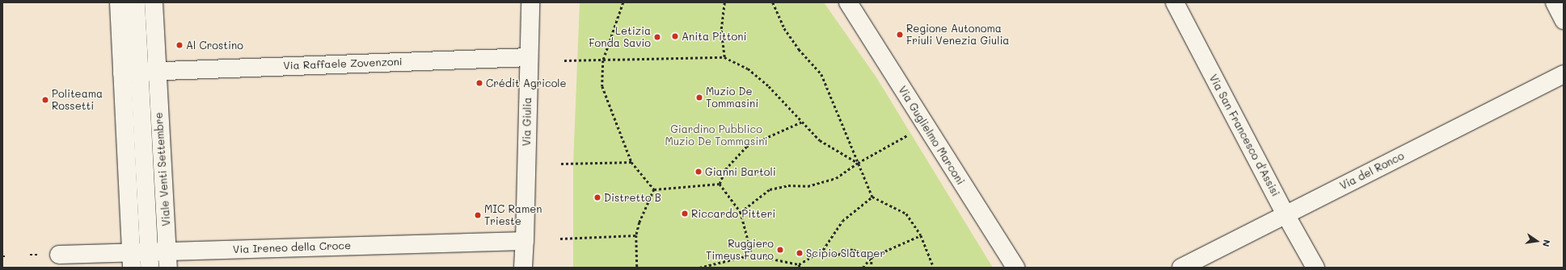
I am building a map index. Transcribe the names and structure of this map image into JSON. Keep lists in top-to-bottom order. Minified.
{"streets":{"street":["Via Raffaele Zovenzoni","Via Giulia","Via Guglielmo Marconi","Via San Francesco d'Assisi","Viale Venti Settembre","Via del Ronco","Via Ireneo della Croce"]},"crossings":[["Via Raffaele Zovenzoni","Via Giulia"],["Via Raffaele Zovenzoni","Viale Venti Settembre"],["Via Giulia","Via Ireneo della Croce"],["Via San Francesco d'Assisi","Via del Ronco"],["Viale Venti Settembre","Via Ireneo della Croce"]],"parks":["Giardino Pubblico Muzio De Tommasini"],"places":["Regione Autonoma Friuli Venezia Giulia","Anita Pittoni","Letizia Fonda Savio","Al Crostino","Crédit Agricole","Muzio De Tommasini","Politeama Rossetti","Gianni Bartoli","Distretto B","Riccardo Pitteri","MIC Ramen Trieste","Ruggiero Timeus Fauro","Scipio Slataper"],"north":"right"}
